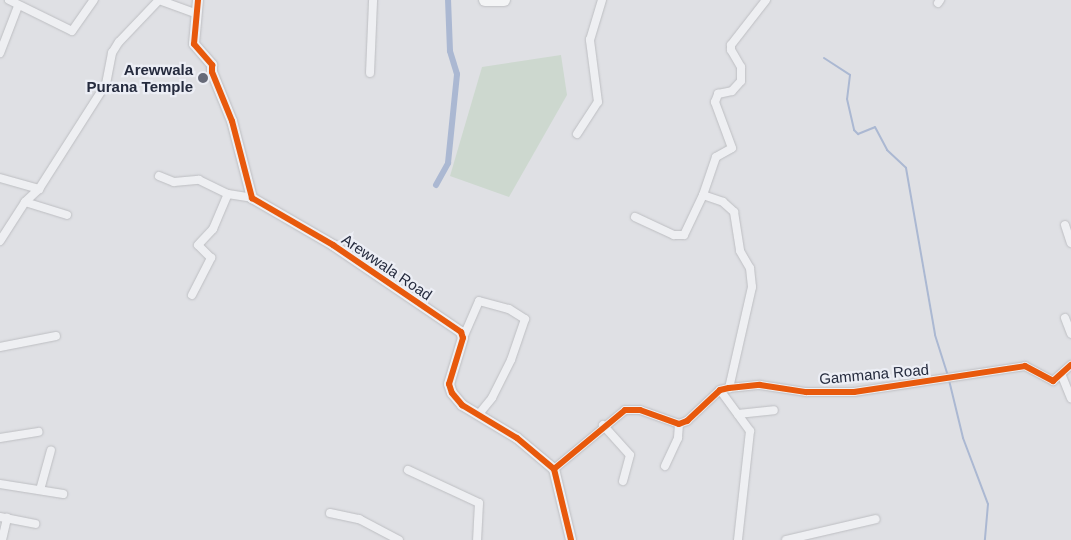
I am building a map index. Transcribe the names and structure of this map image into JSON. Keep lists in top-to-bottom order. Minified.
{"streets":{"street":["Arewwala Road","Gammana Road"]},"places":["Arewwala Purana Temple"]}
